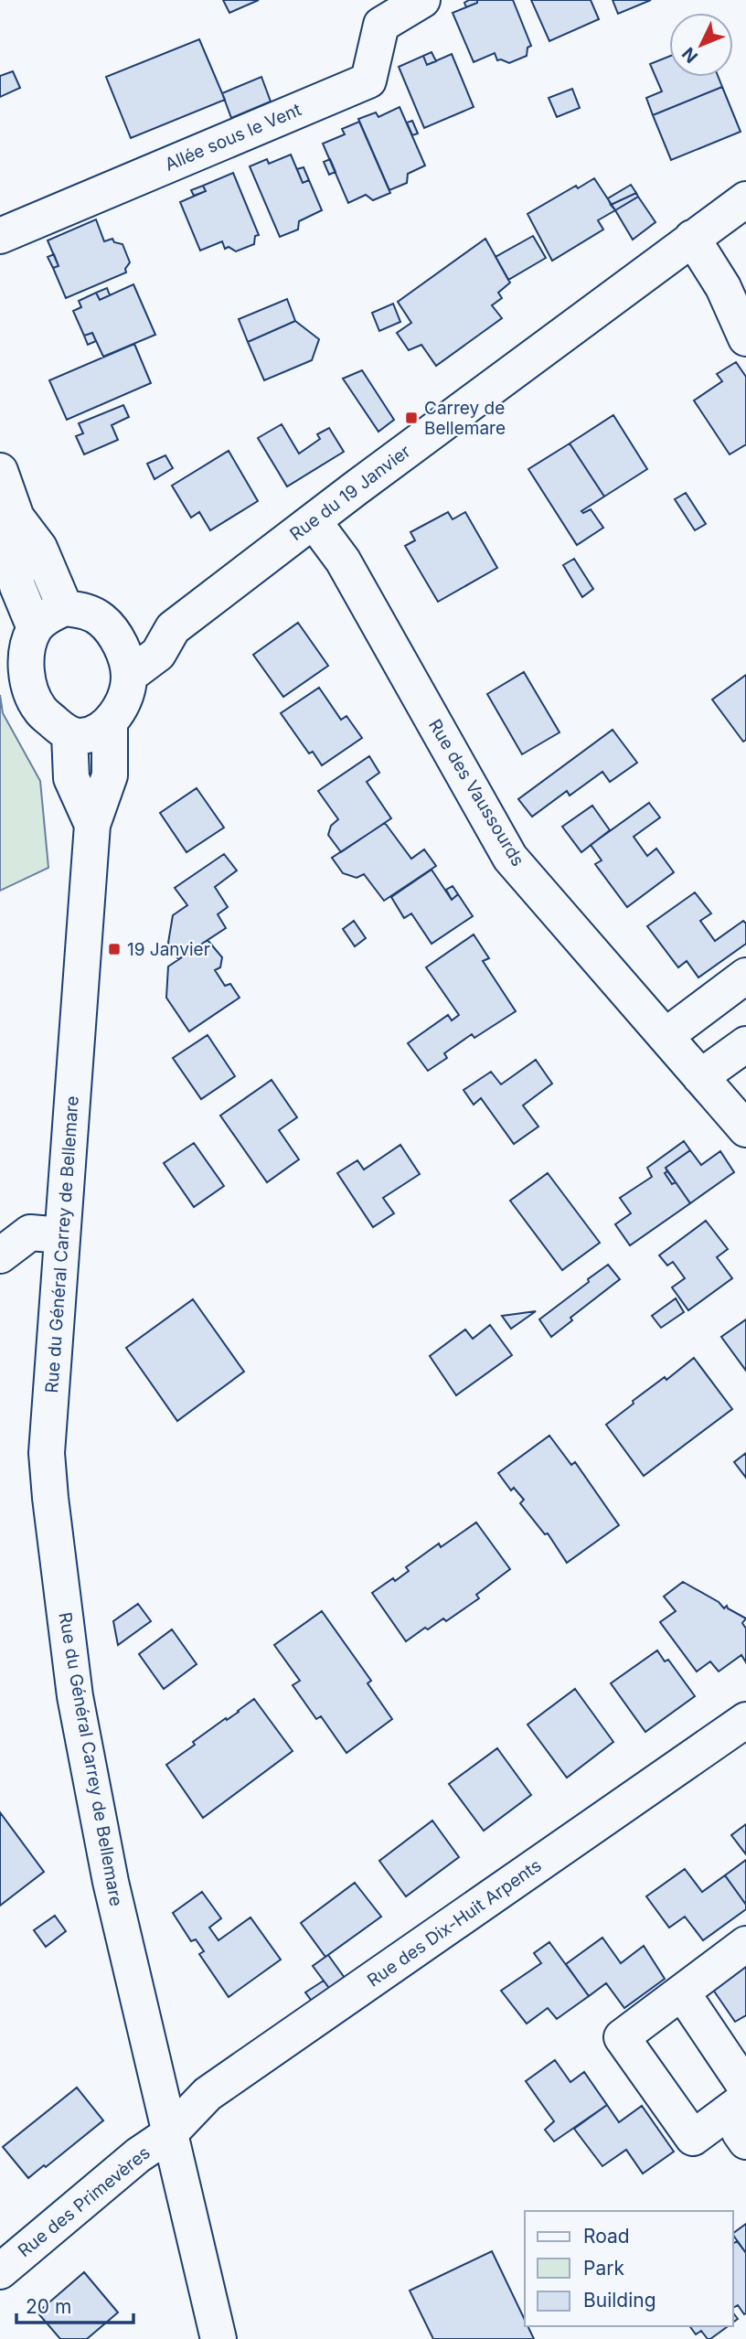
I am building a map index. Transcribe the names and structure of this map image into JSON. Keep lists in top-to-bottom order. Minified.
{"streets":{"street":["Allée sous le Vent","Rue du 19 Janvier","Rue des Vaussourds","Rue du Général Carrey de Bellemare","Rue des Dix-Huit Arpents","Rue des Primevères"]},"crossings":[["Rue du 19 Janvier","Rue des Vaussourds"],["Rue du 19 Janvier","Rue du Général Carrey de Bellemare"],["Rue du Général Carrey de Bellemare","Rue des Dix-Huit Arpents"],["Rue du Général Carrey de Bellemare","Rue des Primevères"],["Rue des Dix-Huit Arpents","Rue des Primevères"]],"places":{"transit":["Carrey de Bellemare","19 Janvier"]},"legend":["Road","Park","Building"],"scale_bar":"20 m","north":"bottom left"}
